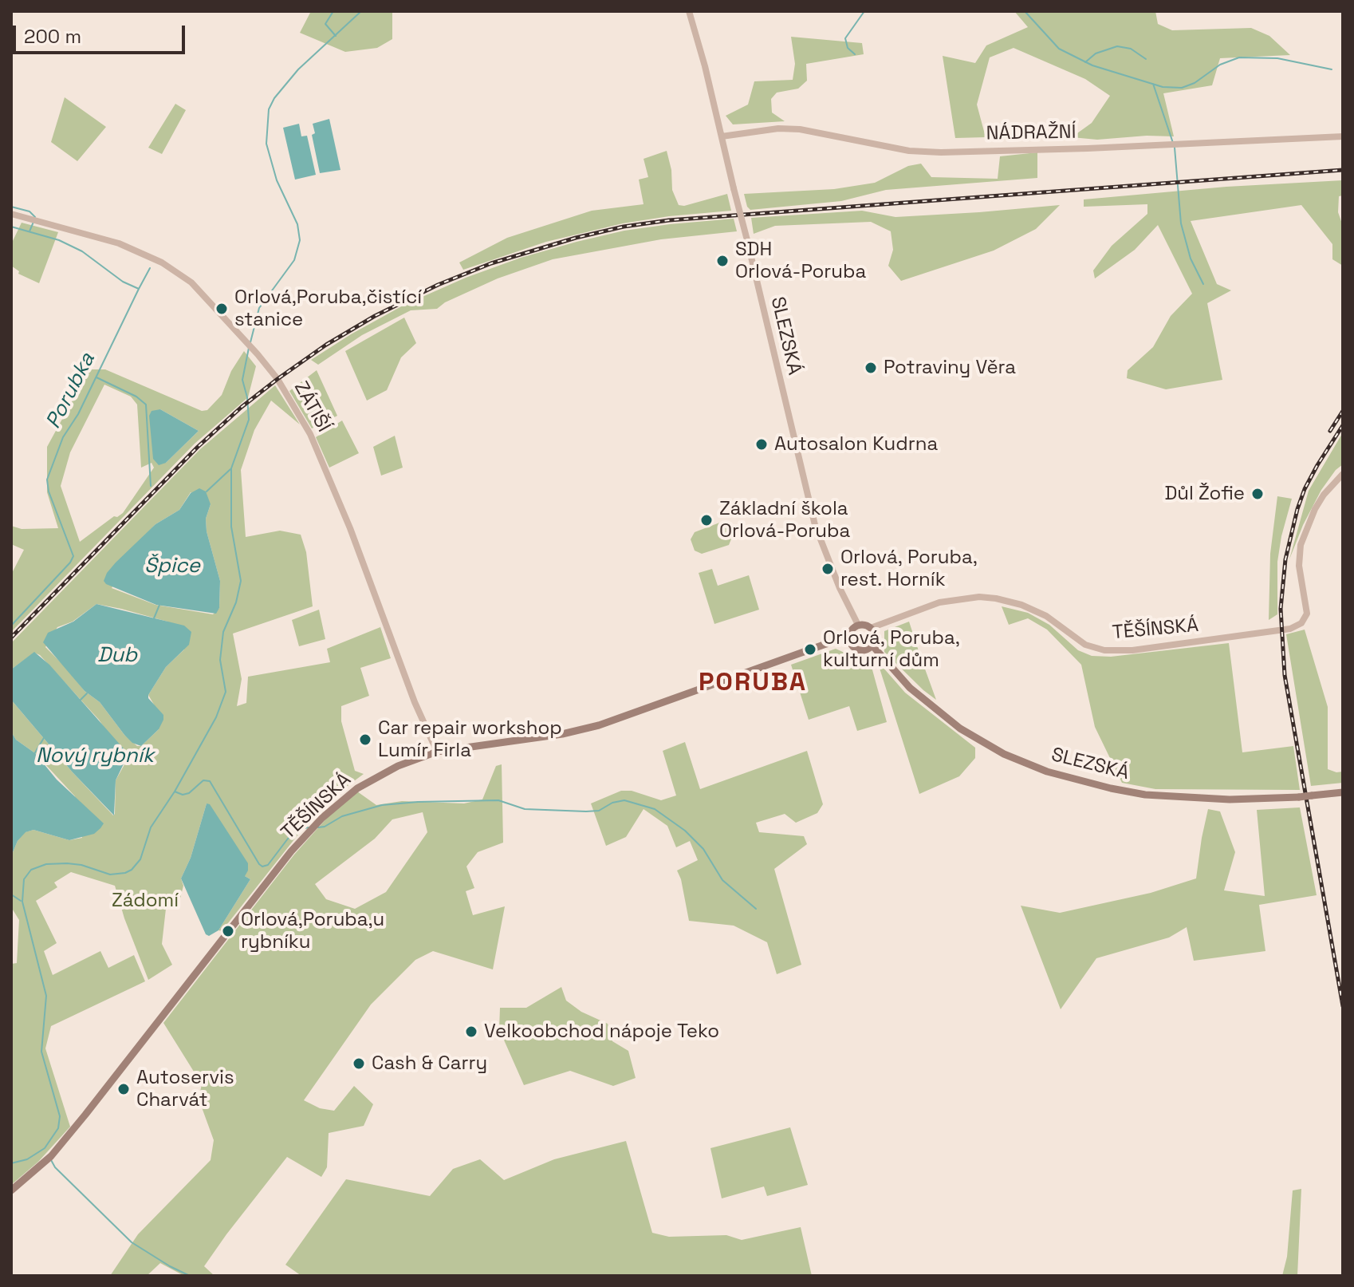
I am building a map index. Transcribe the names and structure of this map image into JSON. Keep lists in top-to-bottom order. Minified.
{"streets":{"main road":["SLEZSKÁ","TĚŠÍNSKÁ"],"street":["NÁDRAŽNÍ","ZÁTIŠÍ"]},"crossings":[["NÁDRAŽNÍ","SLEZSKÁ"],["SLEZSKÁ","TĚŠÍNSKÁ"],["ZÁTIŠÍ","TĚŠÍNSKÁ"]],"districts":["PORUBA"],"water":["Porubka","Špice","Dub","Nový rybník"],"parks":["Zádomí"],"places":["SDH Orlová-Poruba","Orlová,Poruba,čistící stanice","Potraviny Věra","Autosalon Kudrna","Důl Žofie","Základní škola Orlová-Poruba","Orlová, Poruba, rest. Horník","Orlová, Poruba, kulturní dům","Car repair workshop Lumír Firla","Orlová,Poruba,u rybníku","Velkoobchod nápoje Teko","Cash & Carry","Autoservis Charvát"],"scale_bar":"200 m"}
